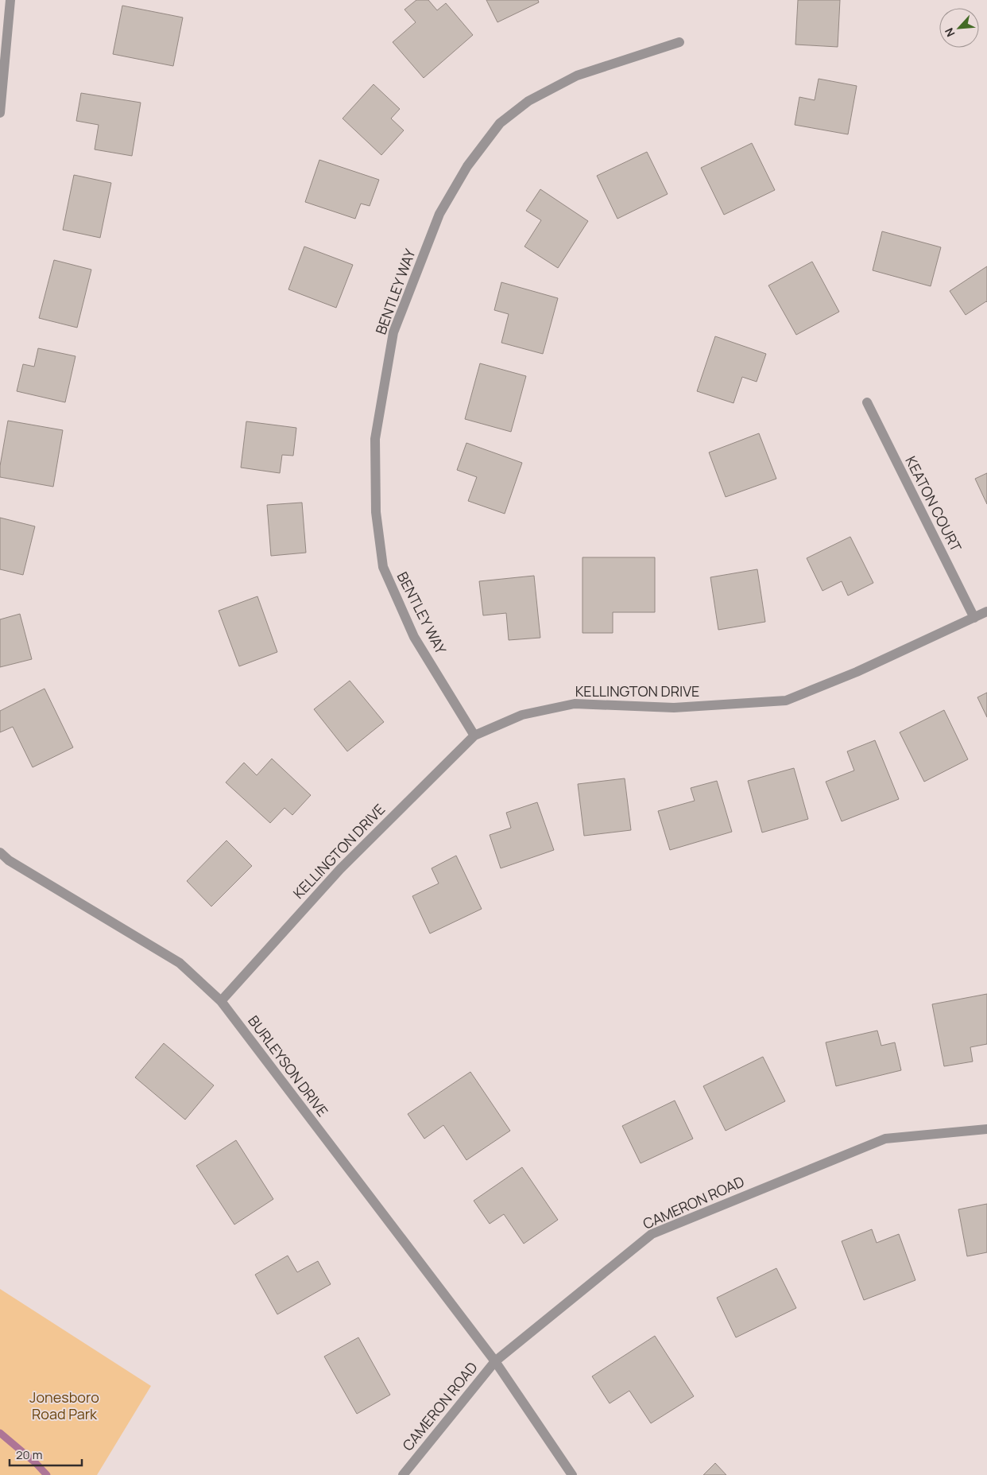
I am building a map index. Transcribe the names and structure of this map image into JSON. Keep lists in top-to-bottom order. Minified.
{"streets":{"street":["BENTLEY WAY","KEATON COURT","KELLINGTON DRIVE","BURLEYSON DRIVE","CAMERON ROAD"]},"crossings":[["BENTLEY WAY","KELLINGTON DRIVE"],["KEATON COURT","KELLINGTON DRIVE"],["KELLINGTON DRIVE","BURLEYSON DRIVE"],["BURLEYSON DRIVE","CAMERON ROAD"]],"parks":["Jonesboro Road Park"],"scale_bar":"20 m","north":"bottom left"}
